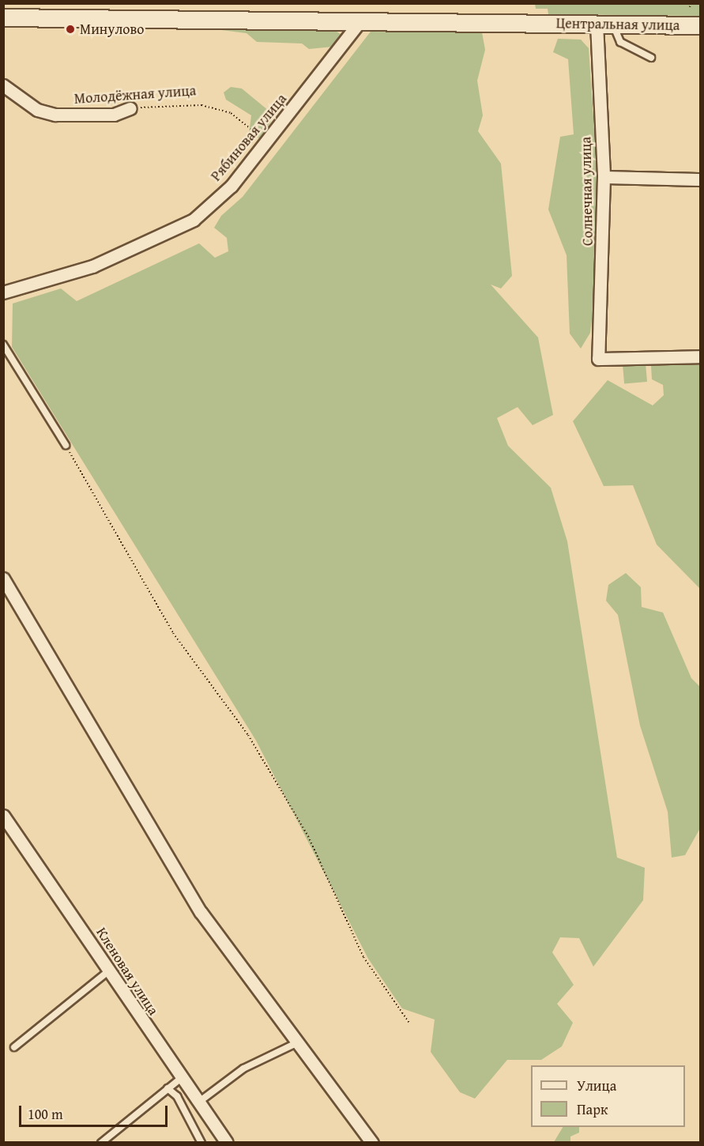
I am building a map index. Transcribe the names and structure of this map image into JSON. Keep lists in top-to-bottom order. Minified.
{"streets":{"main road":["Центральная улица"],"street":["Молодёжная улица","Рябиновая улица","Солнечная улица","Кленовая улица"]},"crossings":[["Центральная улица","Рябиновая улица"],["Центральная улица","Солнечная улица"],["Молодёжная улица","Рябиновая улица"]],"places":["Минулово"],"legend":["Улица","Парк"],"scale_bar":"100 m"}
